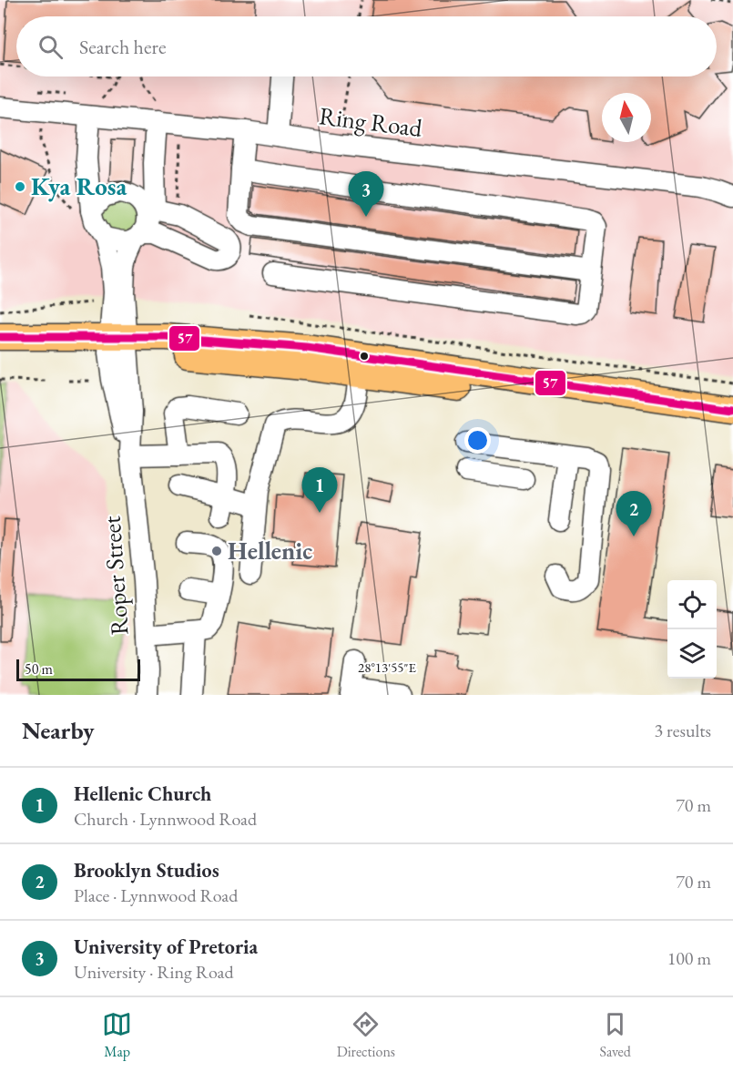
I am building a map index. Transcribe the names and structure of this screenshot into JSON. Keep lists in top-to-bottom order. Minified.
{"streets":{"street":["Ring Road","Roper Street"]},"places":["Kya Rosa","Hellenic"],"lines":["transit line 57"],"scale_bar":"50 m","north":"top","page":{"search":"Search here","pins":["3","1","2"],"scale":"50 m","heading":["Nearby","3 results"],"list":[{"mark":"1","name":"Hellenic Church","note":"Church · Lynnwood Road","value":"70 m"},{"mark":"2","name":"Brooklyn Studios","note":"Place · Lynnwood Road","value":"70 m"},{"mark":"3","name":"University of Pretoria","note":"University · Ring Road","value":"100 m"}],"nav":["Map","Directions","Saved"]},"coordinates":["28°13'55\"E"]}
